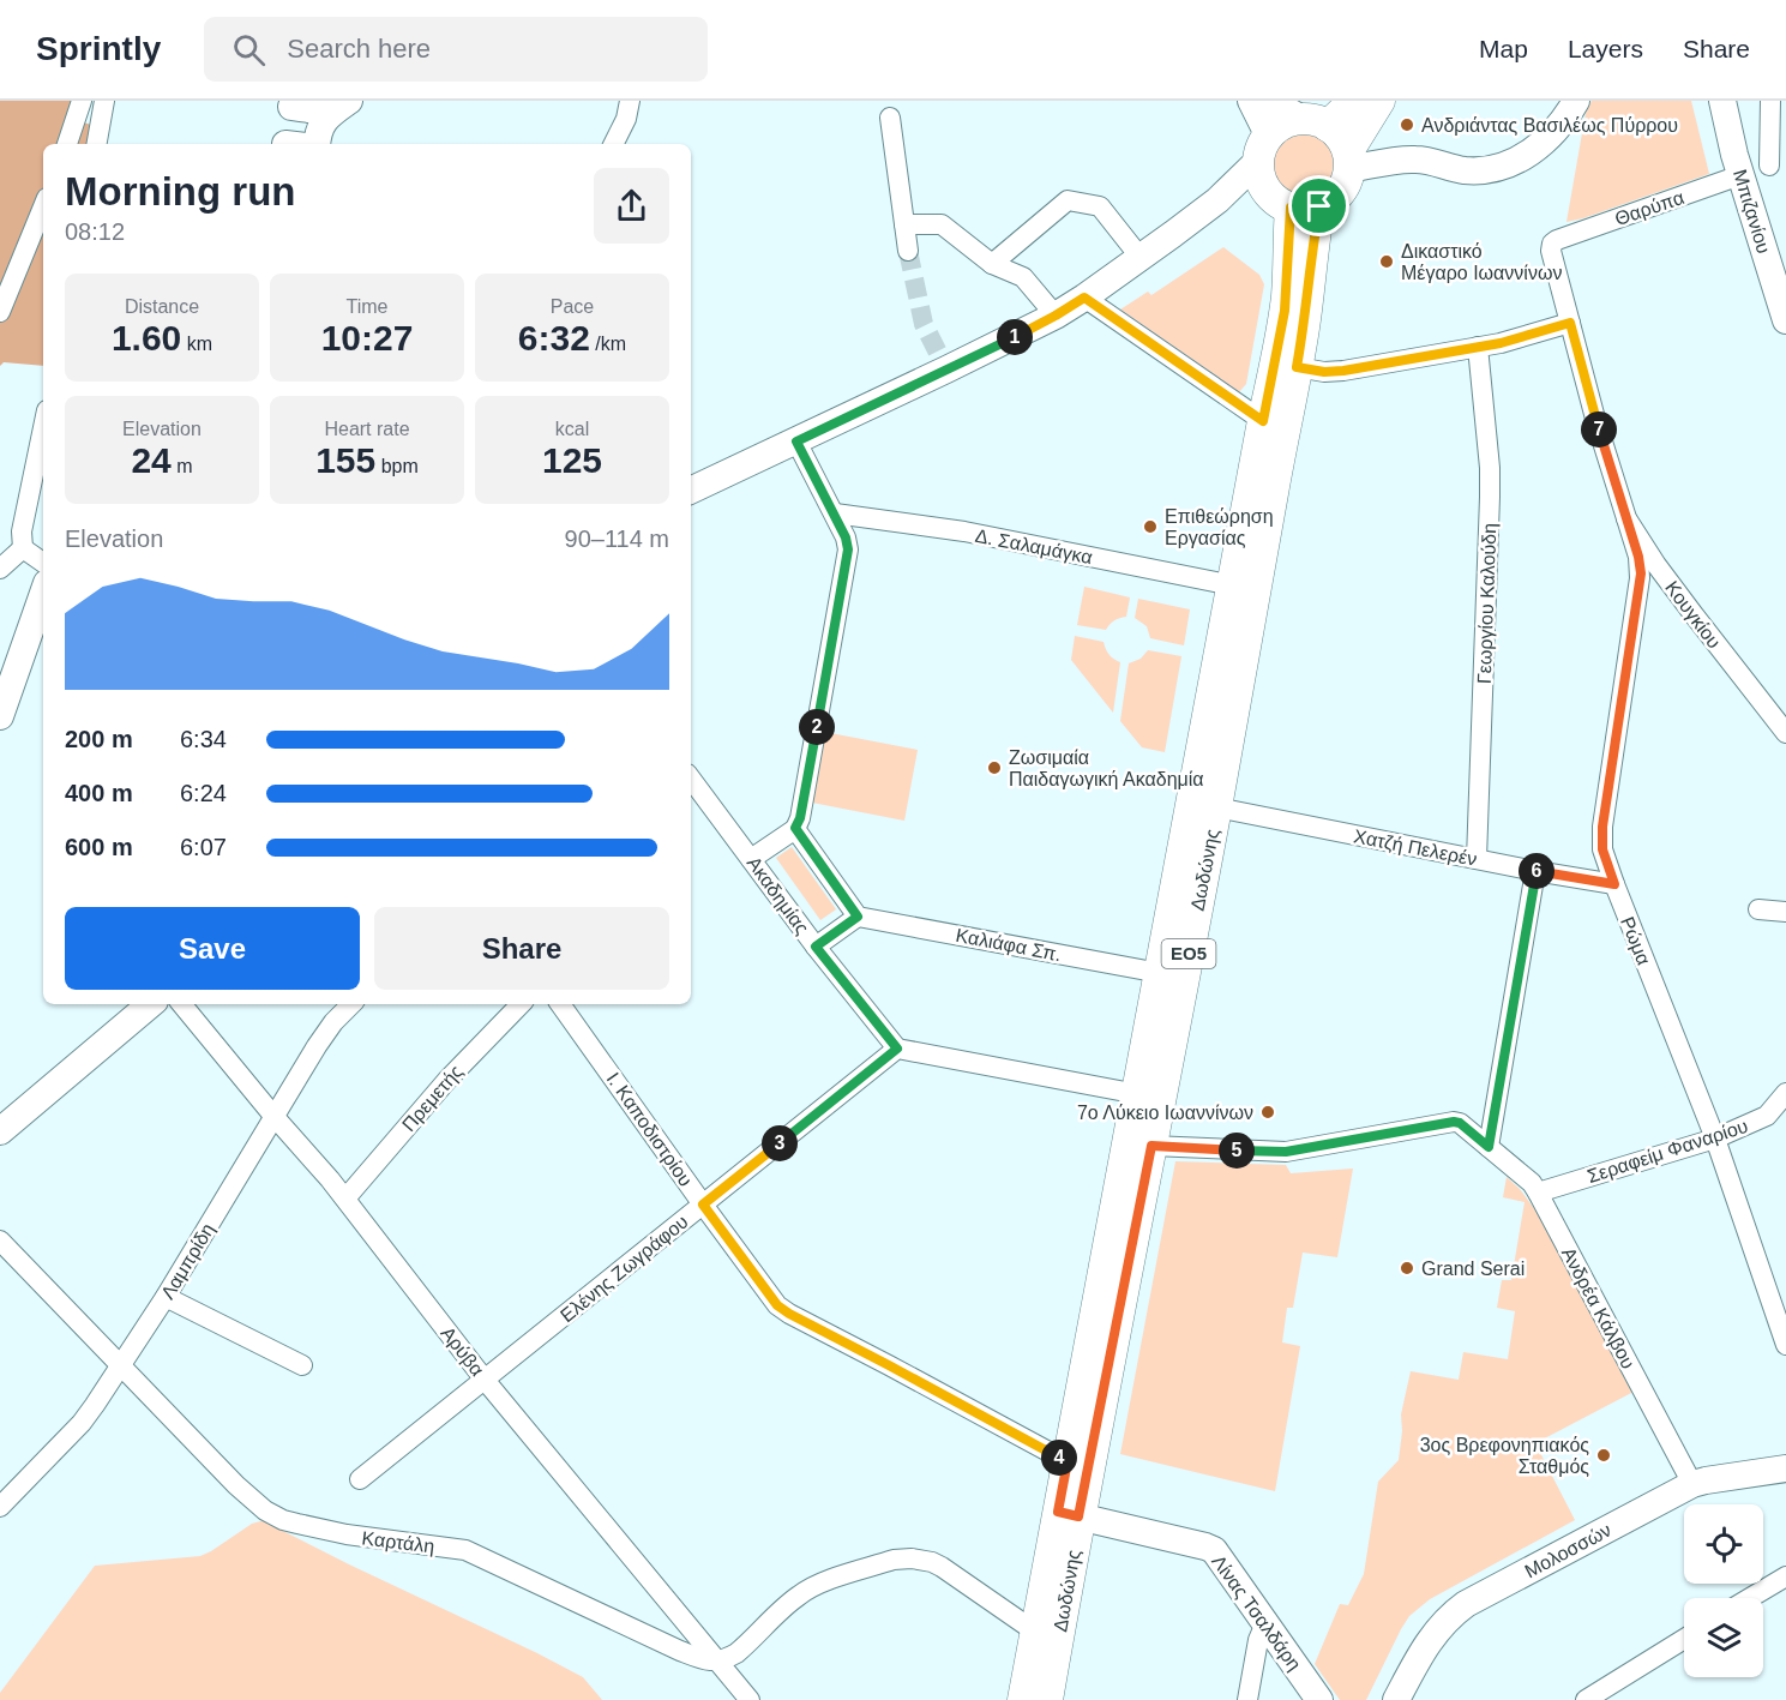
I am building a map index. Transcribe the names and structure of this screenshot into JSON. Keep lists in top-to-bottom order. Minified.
{"streets":{"main road":["Δωδώνης","ΕΟ5"],"street":["Θαρύπα","Μπιζανίου","Δ. Σαλαμάγκα","Γεωργίου Καλούδη","Κουγκίου","Χατζή Πελερέν","Ακαδημίας","Ρώμα","Καλιάφα Σπ.","Πρεμετής","Ι. Καποδιστρίου","Σεραφείμ Φαναρίου","Λαμπρίδη","Ελένης Ζωγράφου","Ανδρέα Κάλβου","Αρύβα","Καρτάλη","Μολοσσών","Λίνας Τσαλδάρη"]},"crossings":[["Θαρύπα","Μπιζανίου"],["Θαρύπα","Κουγκίου"],["Δ. Σαλαμάγκα","Δωδώνης"],["Γεωργίου Καλούδη","Χατζή Πελερέν"],["Κουγκίου","Ρώμα"],["Χατζή Πελερέν","Δωδώνης"],["Χατζή Πελερέν","Ρώμα"],["Δωδώνης","Καλιάφα Σπ."],["Δωδώνης","Ι. Καποδιστρίου"],["Δωδώνης","Ανδρέα Κάλβου"],["Δωδώνης","Λίνας Τσαλδάρη"],["Ακαδημίας","Ελένης Ζωγράφου"],["Ρώμα","Σεραφείμ Φαναρίου"],["Πρεμετής","Αρύβα"],["Ι. Καποδιστρίου","Ελένης Ζωγράφου"],["Σεραφείμ Φαναρίου","Ανδρέα Κάλβου"],["Λαμπρίδη","Αρύβα"],["Λαμπρίδη","Καρτάλη"],["Ελένης Ζωγράφου","Αρύβα"],["Ανδρέα Κάλβου","Μολοσσών"],["Αρύβα","Καρτάλη"]],"places":["Ανδριάντας Βασιλέως Πύρρου","Δικαστικό Μέγαρο Ιωαννίνων","Επιθεώρηση Εργασίας","Ζωσιμαία Παιδαγωγική Ακαδημία","7ο Λύκειο Ιωαννίνων","Grand Serai","3ος Βρεφονηπιακός Σταθμός"],"page":{"header":"Sprintly","search":"Search here","nav":["Map","Layers","Share"],"heading":["Morning run","08:12"],"stats":[["Distance","1.60 km"],["Time","10:27"],["Pace","6:32 /km"],["Elevation","24 m"],["Heart rate","155 bpm"],["kcal","125"]],"pins":["1","7","2","6","3","5","4"],"chart":["Elevation","90–114 m"],"list":[{"name":"200 m","note":"6:34"},{"name":"400 m","note":"6:24"},{"name":"600 m","note":"6:07"}],"buttons":["Save","Share"]}}
